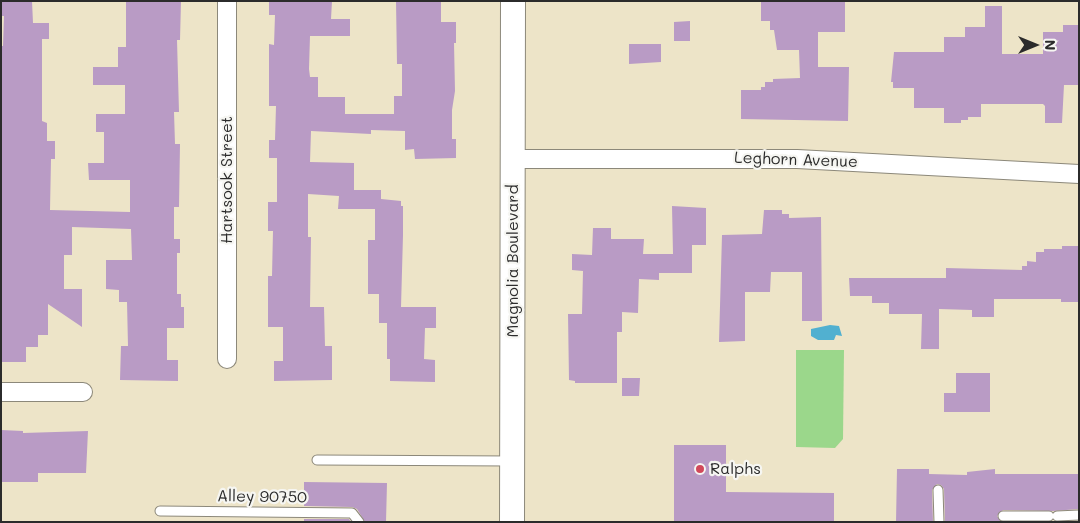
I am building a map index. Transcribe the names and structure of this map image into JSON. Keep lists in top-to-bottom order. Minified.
{"streets":{"main road":["Magnolia Boulevard"],"street":["Leghorn Avenue","Hartsook Street"],"lane":["Alley 90750"]},"crossings":[["Leghorn Avenue","Magnolia Boulevard"]],"places":["Ralphs"],"north":"right"}
